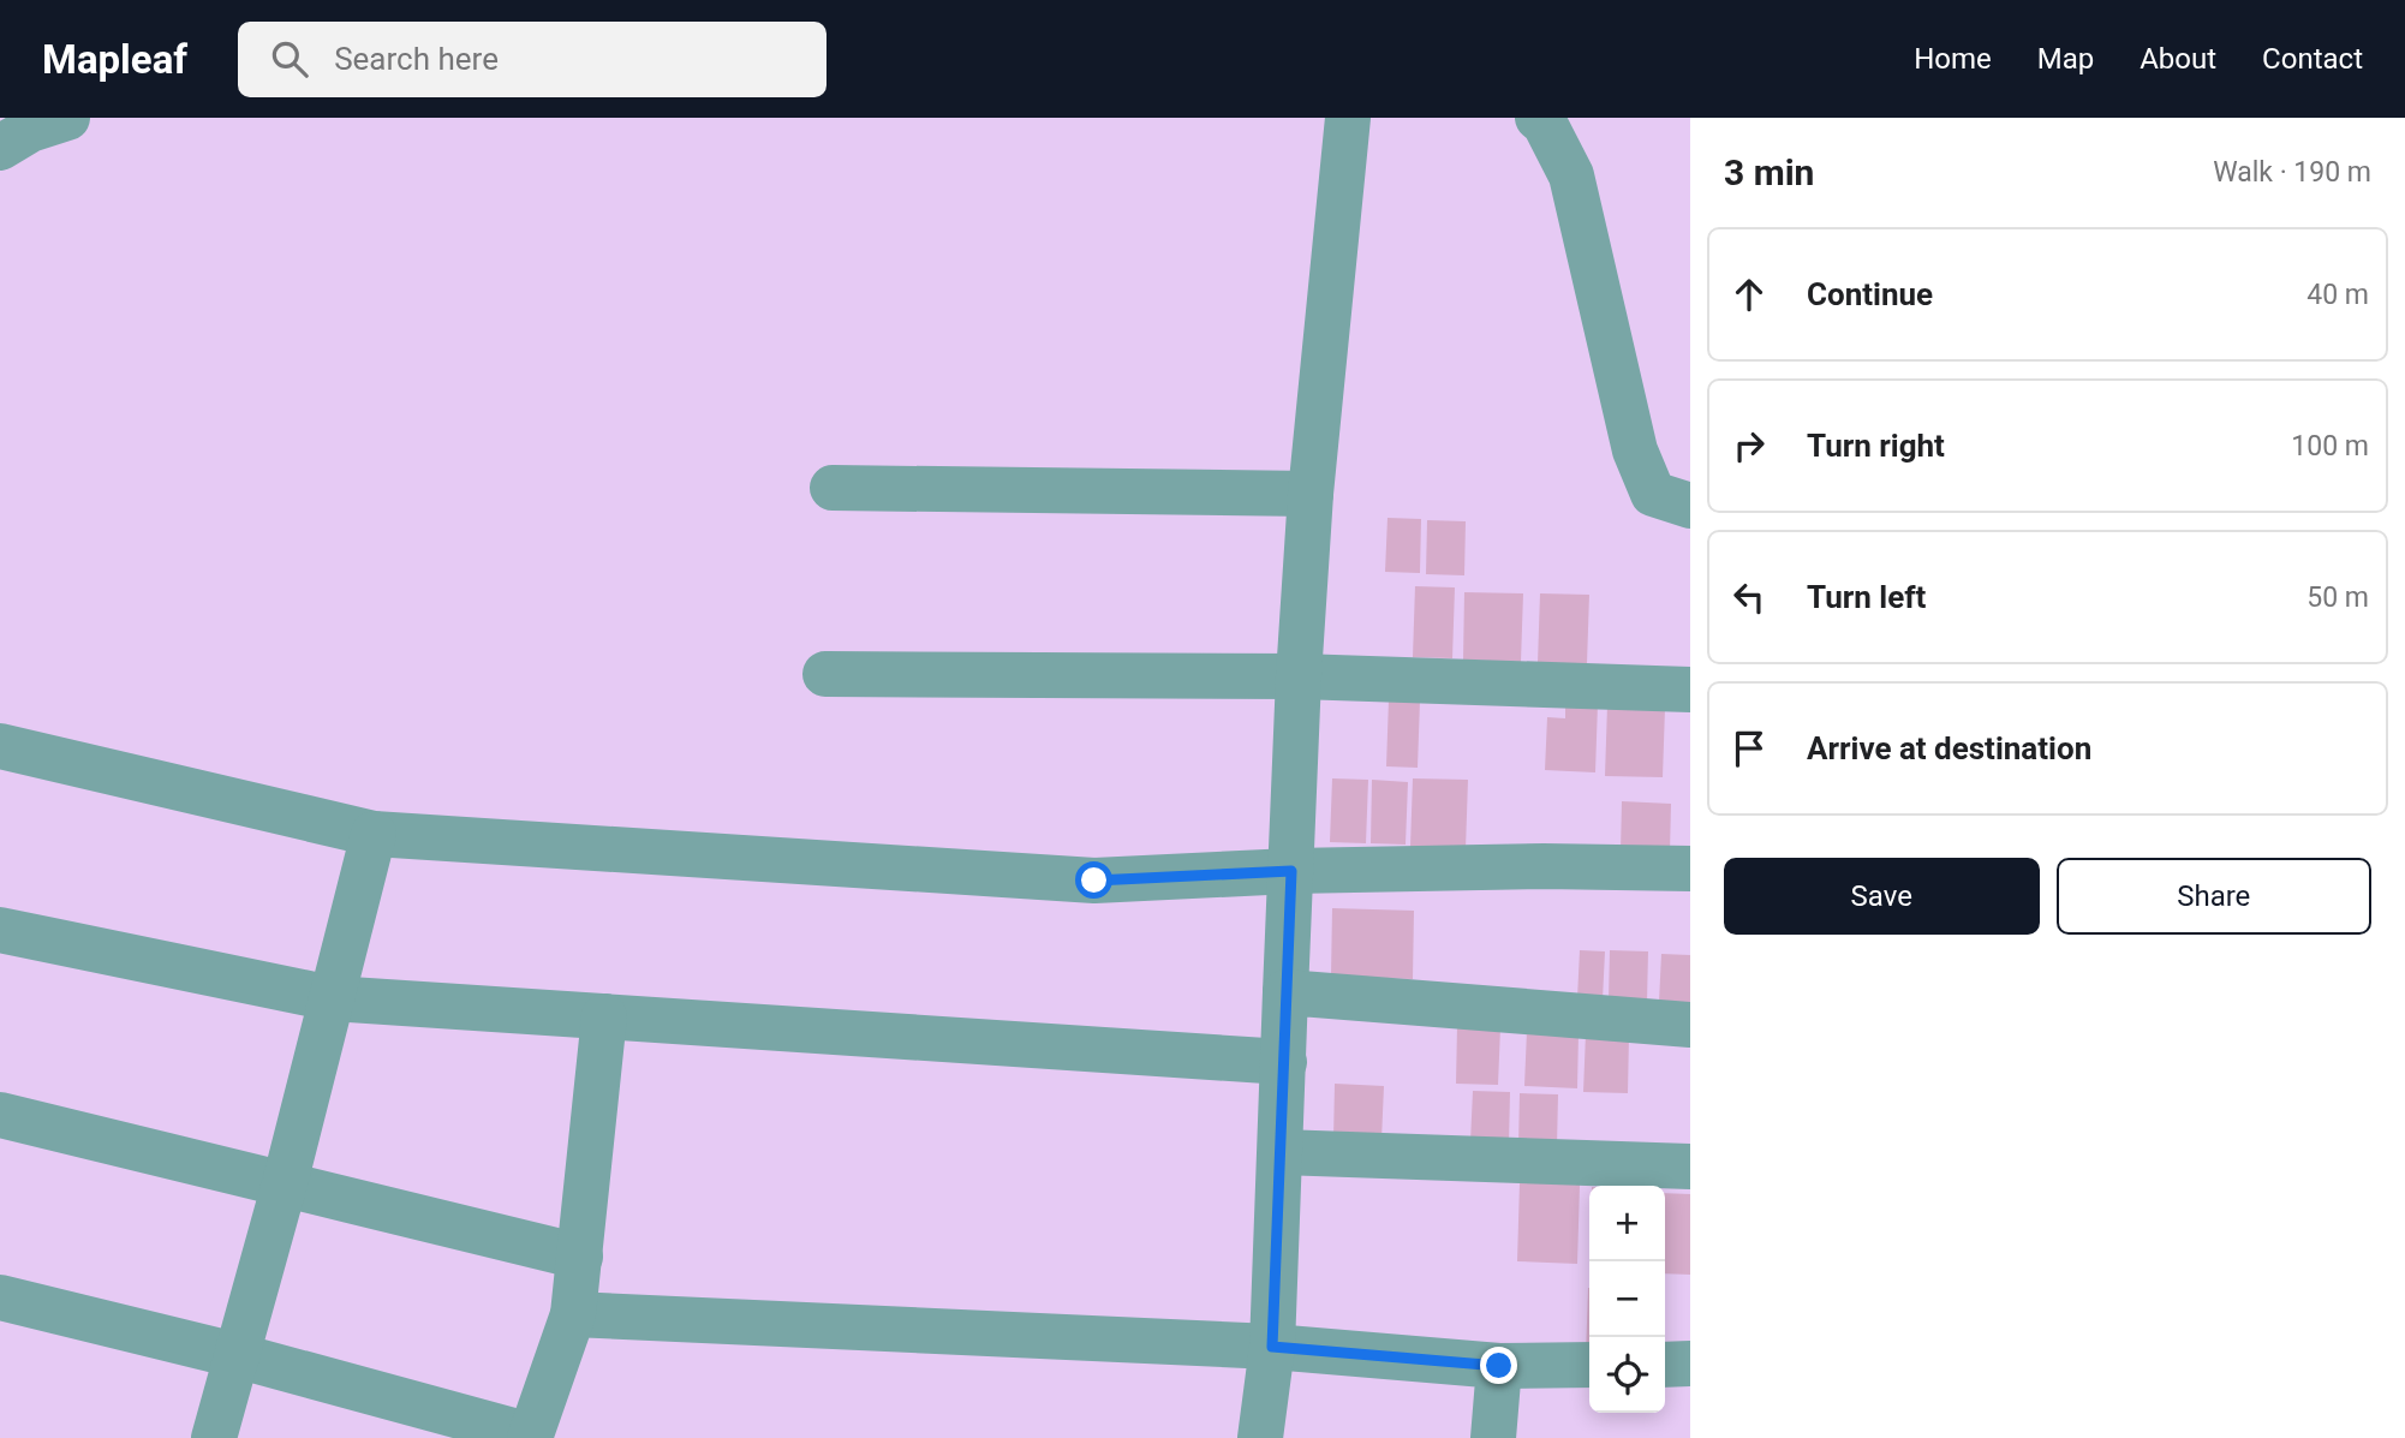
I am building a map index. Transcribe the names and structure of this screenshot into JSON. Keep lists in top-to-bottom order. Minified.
{"page":{"header":"Mapleaf","search":"Search here","nav":["Home","Map","About","Contact"],"heading":["3 min","Walk · 190 m"],"list":[["Continue","40 m"],["Turn right","100 m"],["Turn left","50 m"],"Arrive at destination"],"buttons":["Save","Share"],"map_buttons":["+","−"]}}
